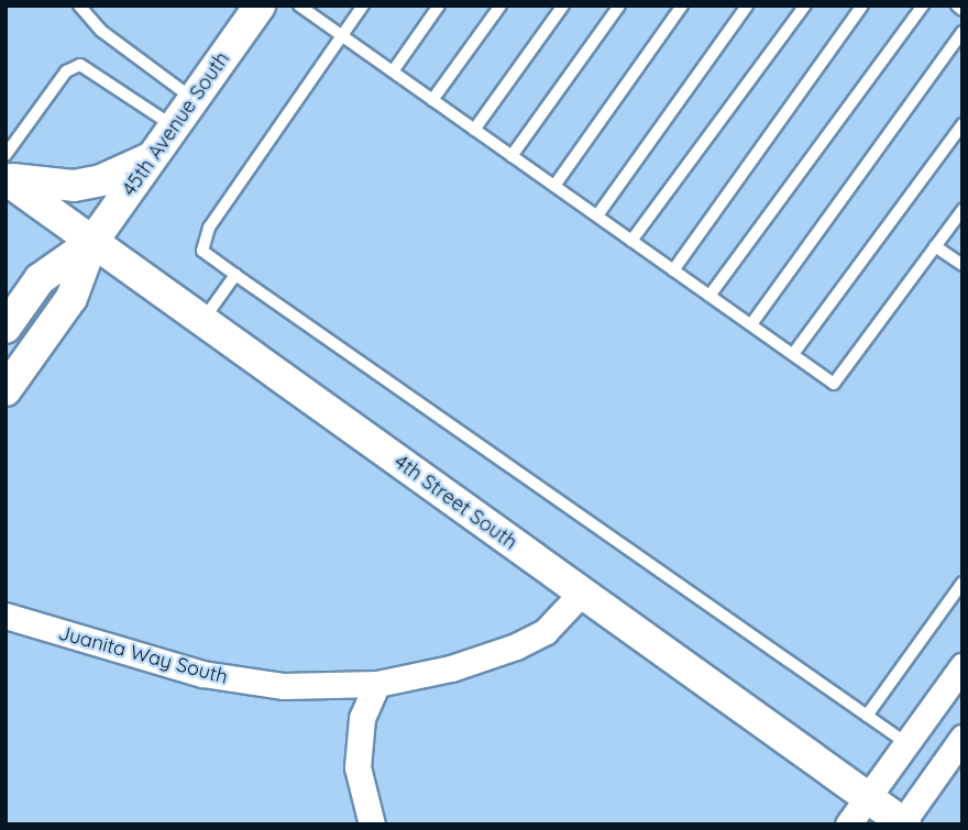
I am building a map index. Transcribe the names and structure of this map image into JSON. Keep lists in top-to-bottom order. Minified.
{"streets":{"street":["45th Avenue South","4th Street South","Juanita Way South"]},"crossings":[["45th Avenue South","4th Street South"],["4th Street South","Juanita Way South"]]}
